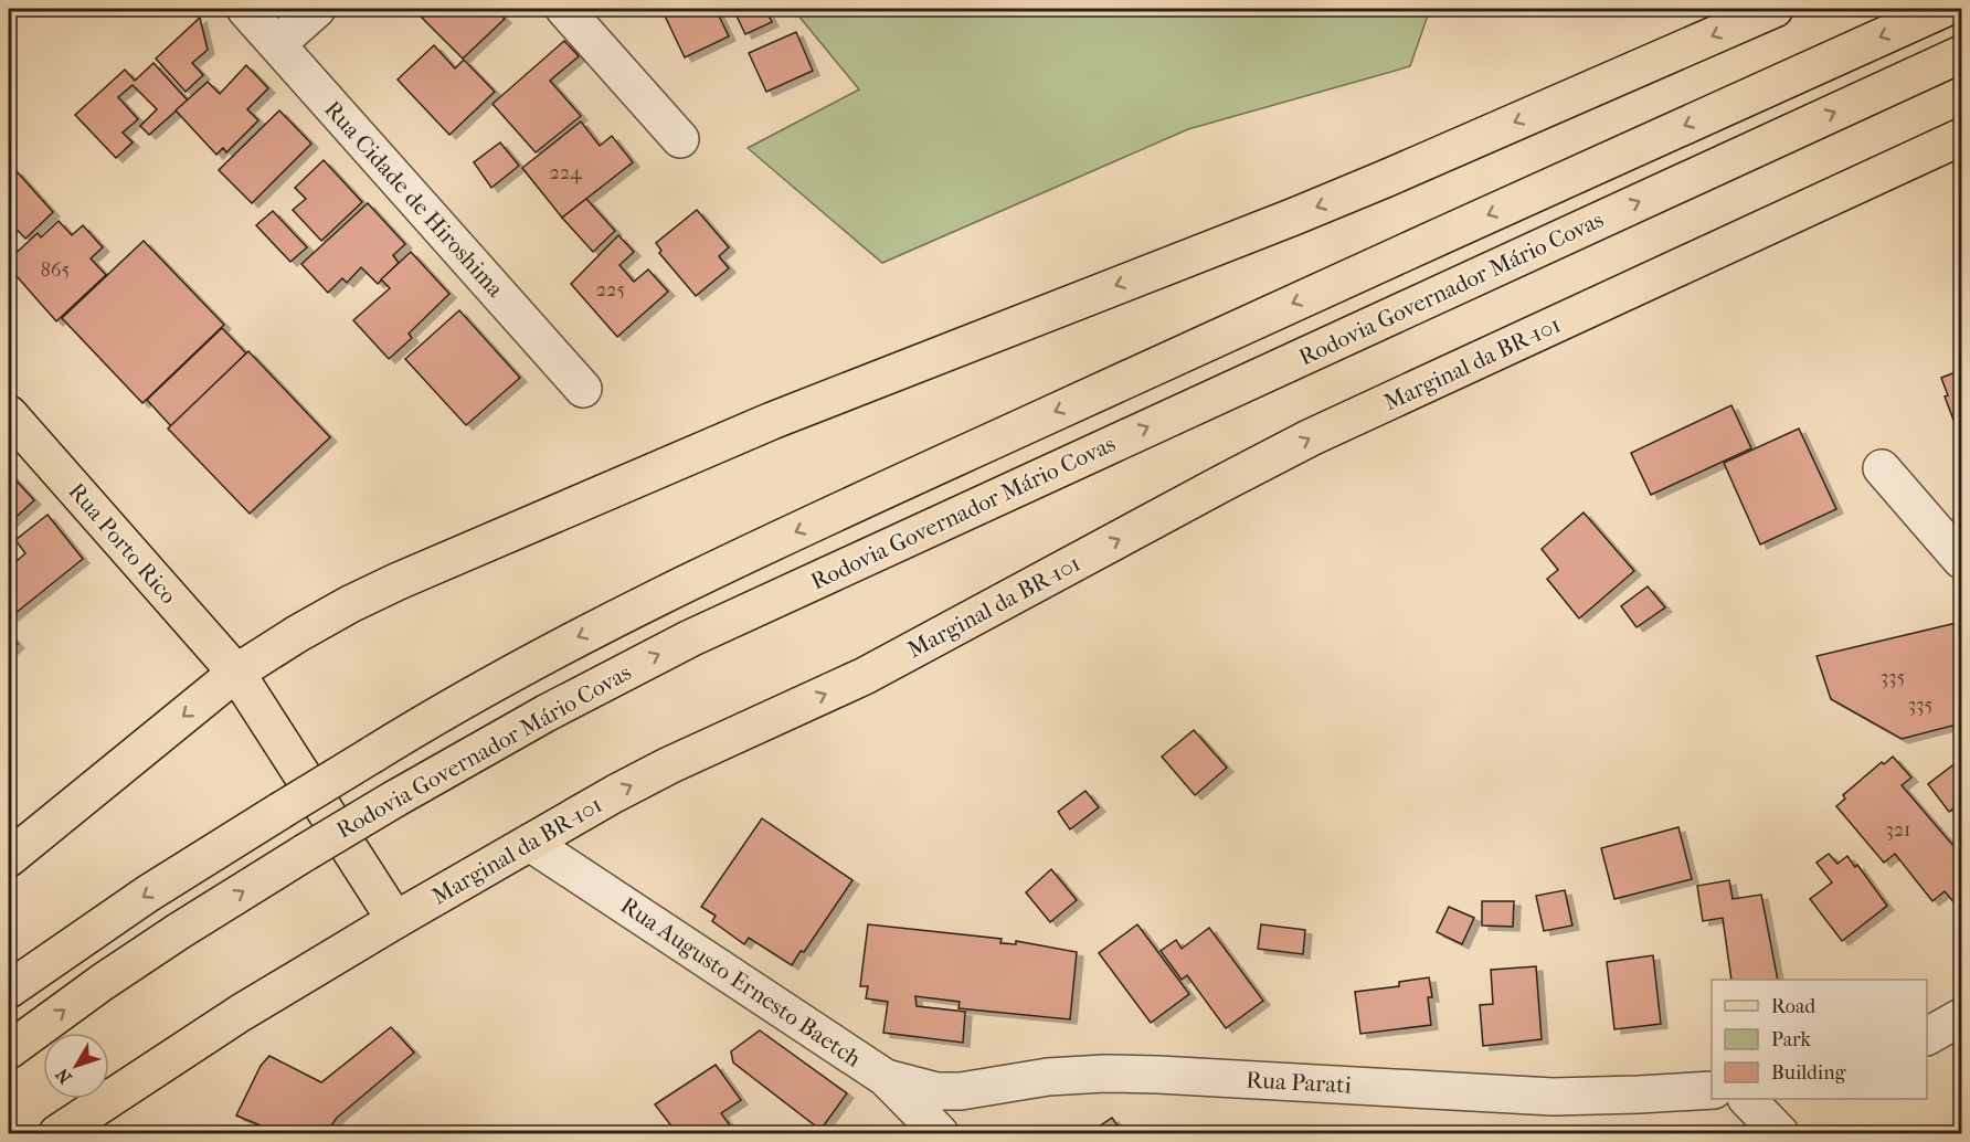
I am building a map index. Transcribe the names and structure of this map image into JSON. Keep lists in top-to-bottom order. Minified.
{"streets":{"main road":["Rodovia Governador Mário Covas","Marginal da BR-101","Rua Porto Rico"],"street":["Rua Cidade de Hiroshima","Rua Augusto Ernesto Baetch","Rua Parati"]},"crossings":[["Marginal da BR-101","Rua Porto Rico"],["Marginal da BR-101","Rua Augusto Ernesto Baetch"],["Rua Augusto Ernesto Baetch","Rua Parati"]],"house_numbers":["224","865","225","335","335","321"],"legend":["Road","Park","Building"],"north":"bottom left"}
